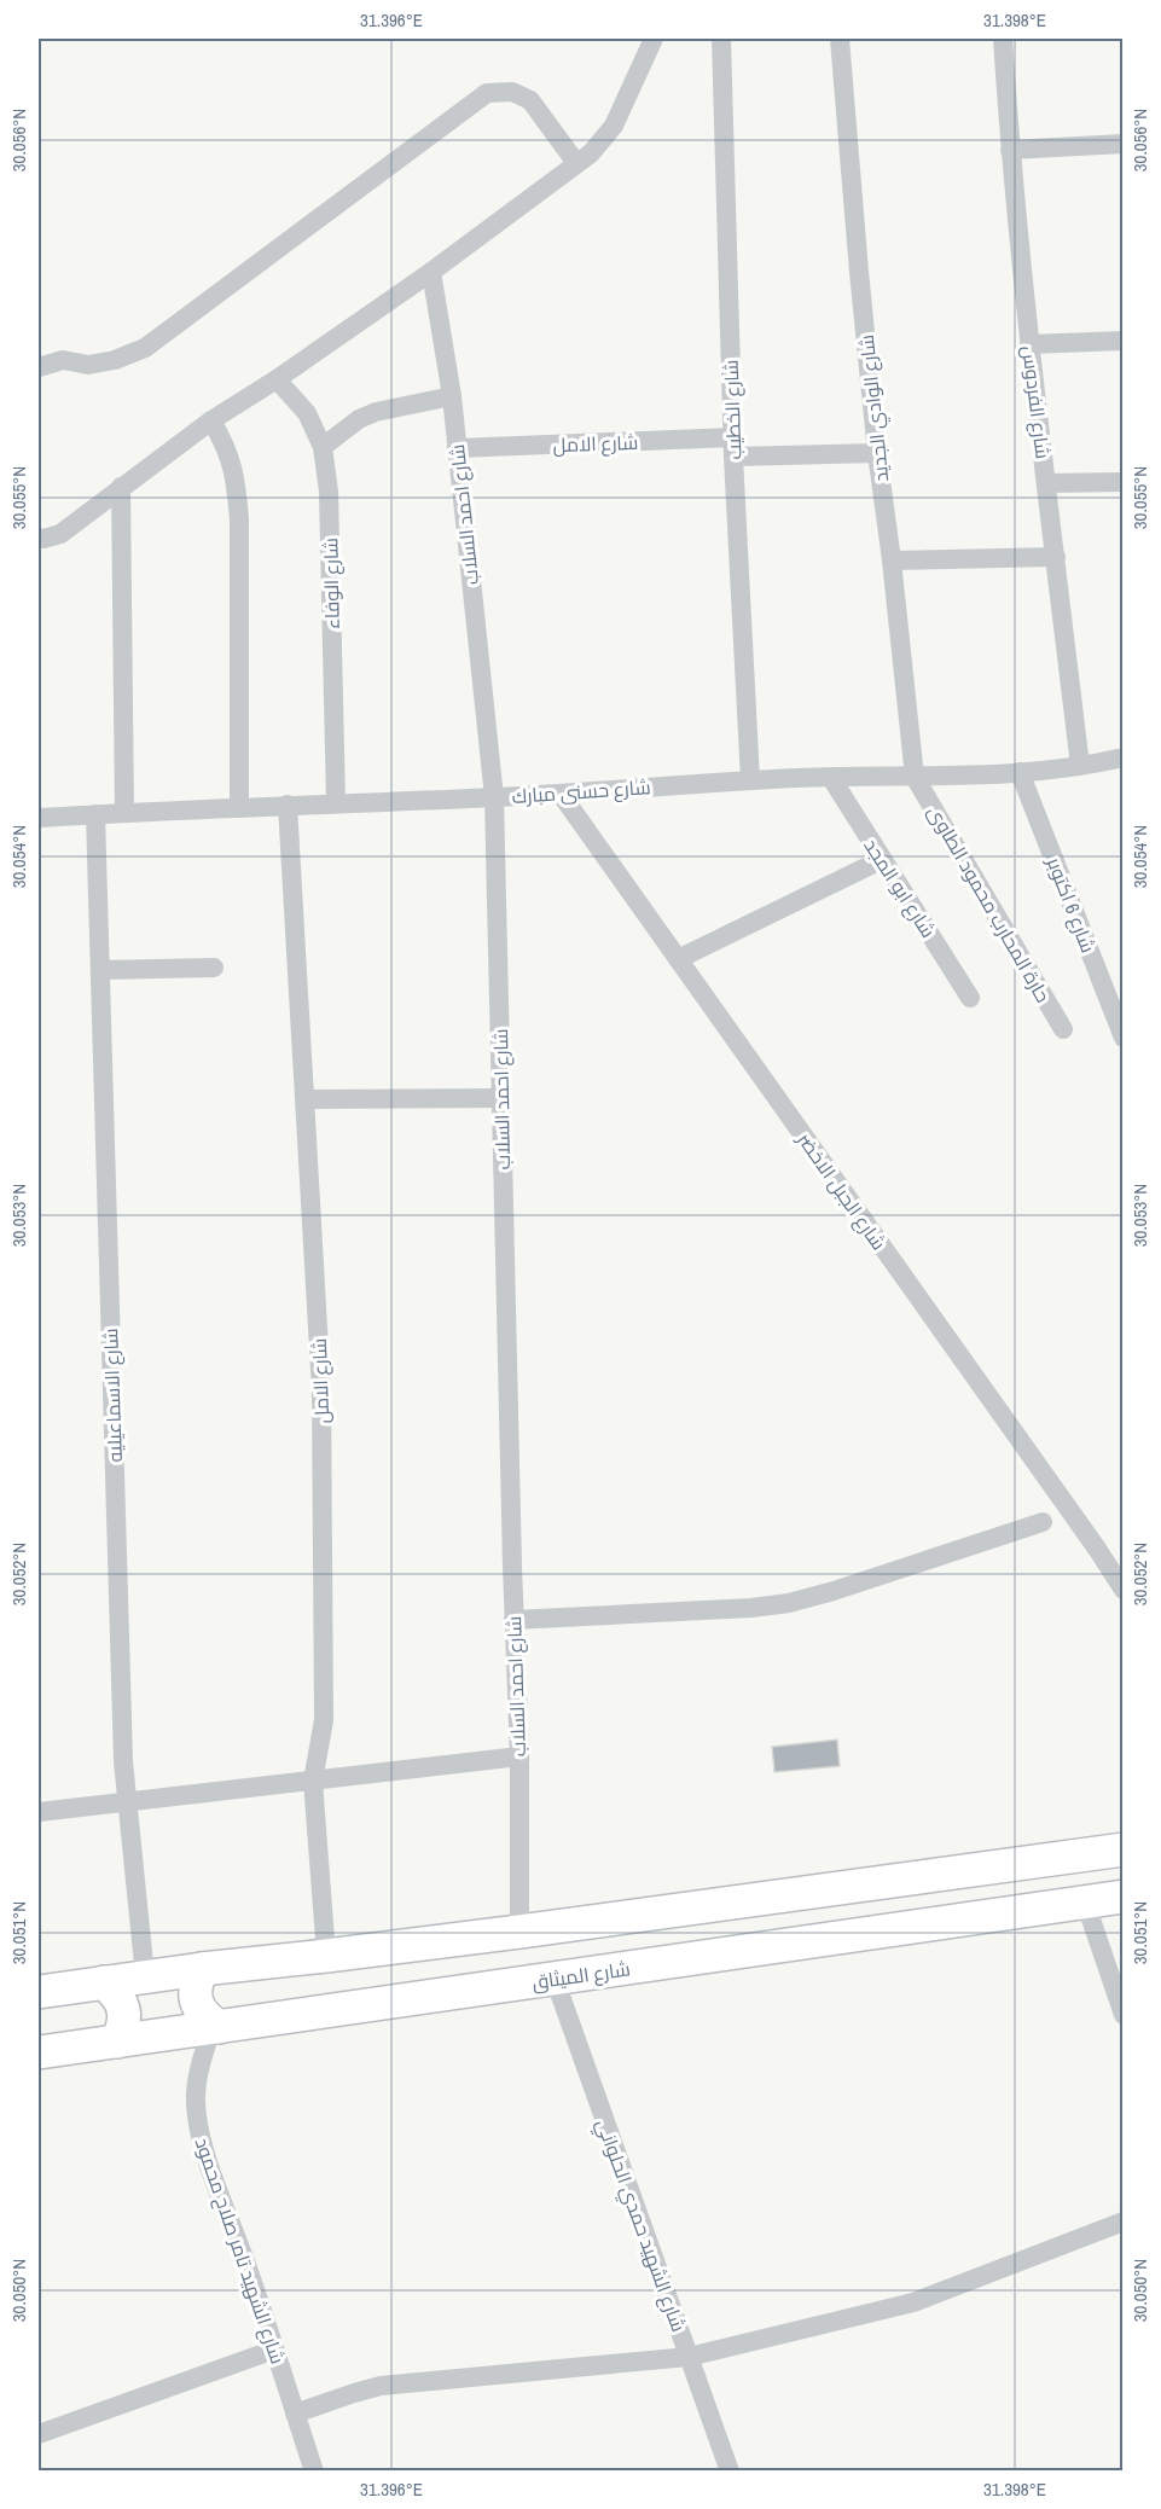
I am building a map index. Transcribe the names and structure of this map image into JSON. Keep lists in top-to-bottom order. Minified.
{"streets":{"main road":["شارع الميثاق"],"street":["شارع الفردوس","شارع الوادي الجديد","شارع الخطيب","شارع الامل","شارع احمد السلاب","شارع الوفاء","شارع حسنى مبارك","شارع ابو المجد","حارة المحارب محمود الطاوى","شارع 6 اكتوبر","شارع الجبل الاخضر","شارع الاسماعيليه","شارع الشهيد حمدي الحلواني","شارع الشهيد تامر صلاح محمود"]},"crossings":[["شارع الفردوس","شارع حسنى مبارك"],["شارع الوادي الجديد","شارع الامل"],["شارع الوادي الجديد","شارع حسنى مبارك"],["شارع الوادي الجديد","حارة المحارب محمود الطاوى"],["شارع الخطيب","شارع الامل"],["شارع الخطيب","شارع حسنى مبارك"],["شارع الامل","شارع احمد السلاب"],["شارع الامل","شارع حسنى مبارك"],["شارع احمد السلاب","شارع حسنى مبارك"],["شارع الوفاء","شارع حسنى مبارك"],["شارع حسنى مبارك","شارع ابو المجد"],["شارع حسنى مبارك","حارة المحارب محمود الطاوى"],["شارع حسنى مبارك","شارع 6 اكتوبر"],["شارع حسنى مبارك","شارع الجبل الاخضر"],["شارع حسنى مبارك","شارع الاسماعيليه"],["شارع الميثاق","شارع الشهيد حمدي الحلواني"],["شارع الميثاق","شارع الشهيد تامر صلاح محمود"]],"coordinates":["31.396°E","31.398°E","30.056°N","30.055°N","30.054°N","30.053°N","30.052°N","30.051°N","30.050°N"]}
